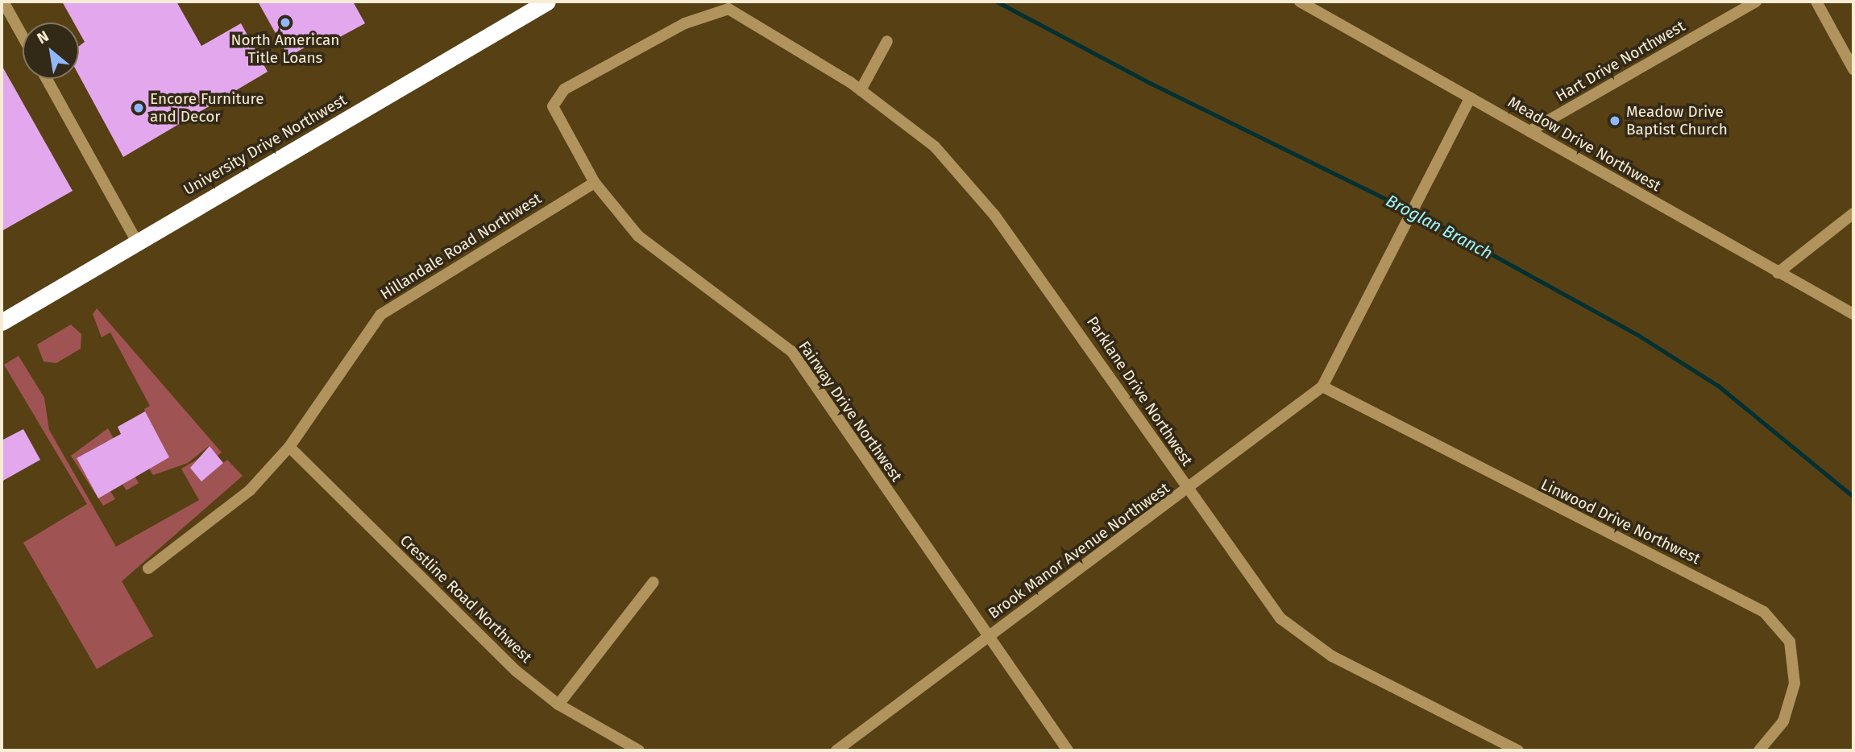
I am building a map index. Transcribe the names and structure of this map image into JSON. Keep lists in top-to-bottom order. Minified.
{"streets":{"highway":["University Drive Northwest"],"street":["Hart Drive Northwest","Meadow Drive Northwest","Hillandale Road Northwest","Parklane Drive Northwest","Fairway Drive Northwest","Linwood Drive Northwest","Brook Manor Avenue Northwest","Crestline Road Northwest"]},"crossings":[["Hart Drive Northwest","Meadow Drive Northwest"],["Meadow Drive Northwest","Brook Manor Avenue Northwest"],["Hillandale Road Northwest","Fairway Drive Northwest"],["Hillandale Road Northwest","Crestline Road Northwest"],["Parklane Drive Northwest","Fairway Drive Northwest"],["Parklane Drive Northwest","Brook Manor Avenue Northwest"],["Fairway Drive Northwest","Brook Manor Avenue Northwest"],["Linwood Drive Northwest","Brook Manor Avenue Northwest"]],"water":["Broglan Branch"],"places":["North American Title Loans","Encore Furniture and Decor","Meadow Drive Baptist Church"],"north":"top left"}
